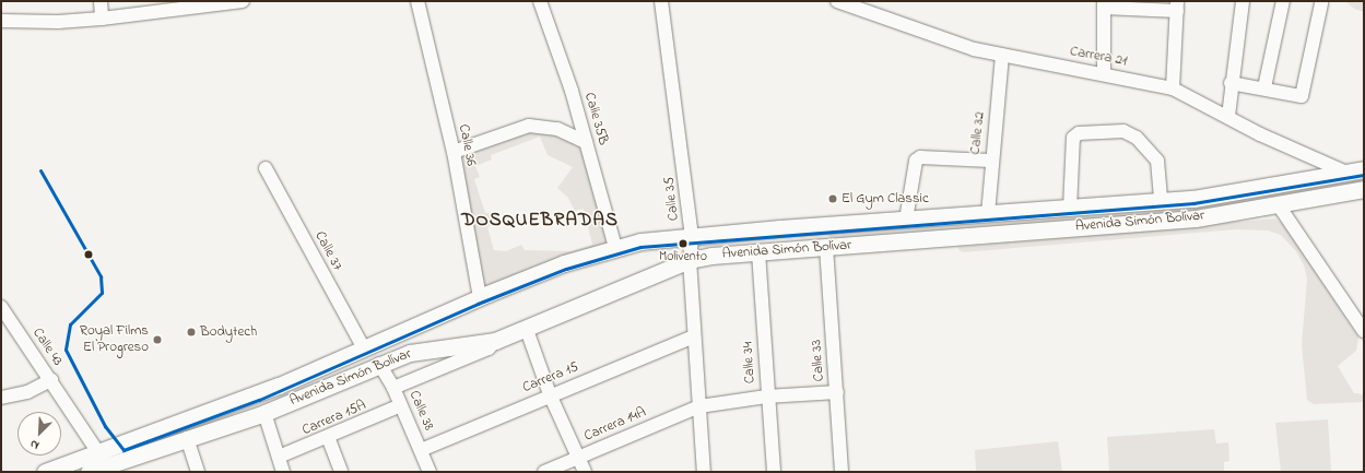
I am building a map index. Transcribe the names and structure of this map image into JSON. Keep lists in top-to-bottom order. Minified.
{"streets":{"main road":["Avenida Simón Bolívar"],"street":["Carrera 21","Calle 35B","Calle 32","Calle 36","Calle 35","Calle 37","Calle 43","Calle 33","Calle 34","Carrera 15","Calle 38","Carrera 15A","Carrera 14A"]},"crossings":[["Carrera 21","Calle 32"],["Carrera 21","Avenida Simón Bolívar"],["Calle 35B","Avenida Simón Bolívar"],["Calle 32","Avenida Simón Bolívar"],["Calle 36","Avenida Simón Bolívar"],["Calle 35","Avenida Simón Bolívar"],["Calle 35","Carrera 15"],["Calle 35","Carrera 14A"],["Avenida Simón Bolívar","Calle 37"],["Avenida Simón Bolívar","Calle 43"],["Avenida Simón Bolívar","Calle 33"],["Avenida Simón Bolívar","Calle 34"],["Avenida Simón Bolívar","Calle 38"],["Calle 33","Carrera 14A"],["Calle 34","Carrera 14A"],["Carrera 15","Calle 38"],["Calle 38","Carrera 15A"]],"districts":["DOSQUEBRADAS"],"places":["El Gym Classic","Molivento","Bodytech","Royal Films El Progreso"],"north":"bottom left"}
